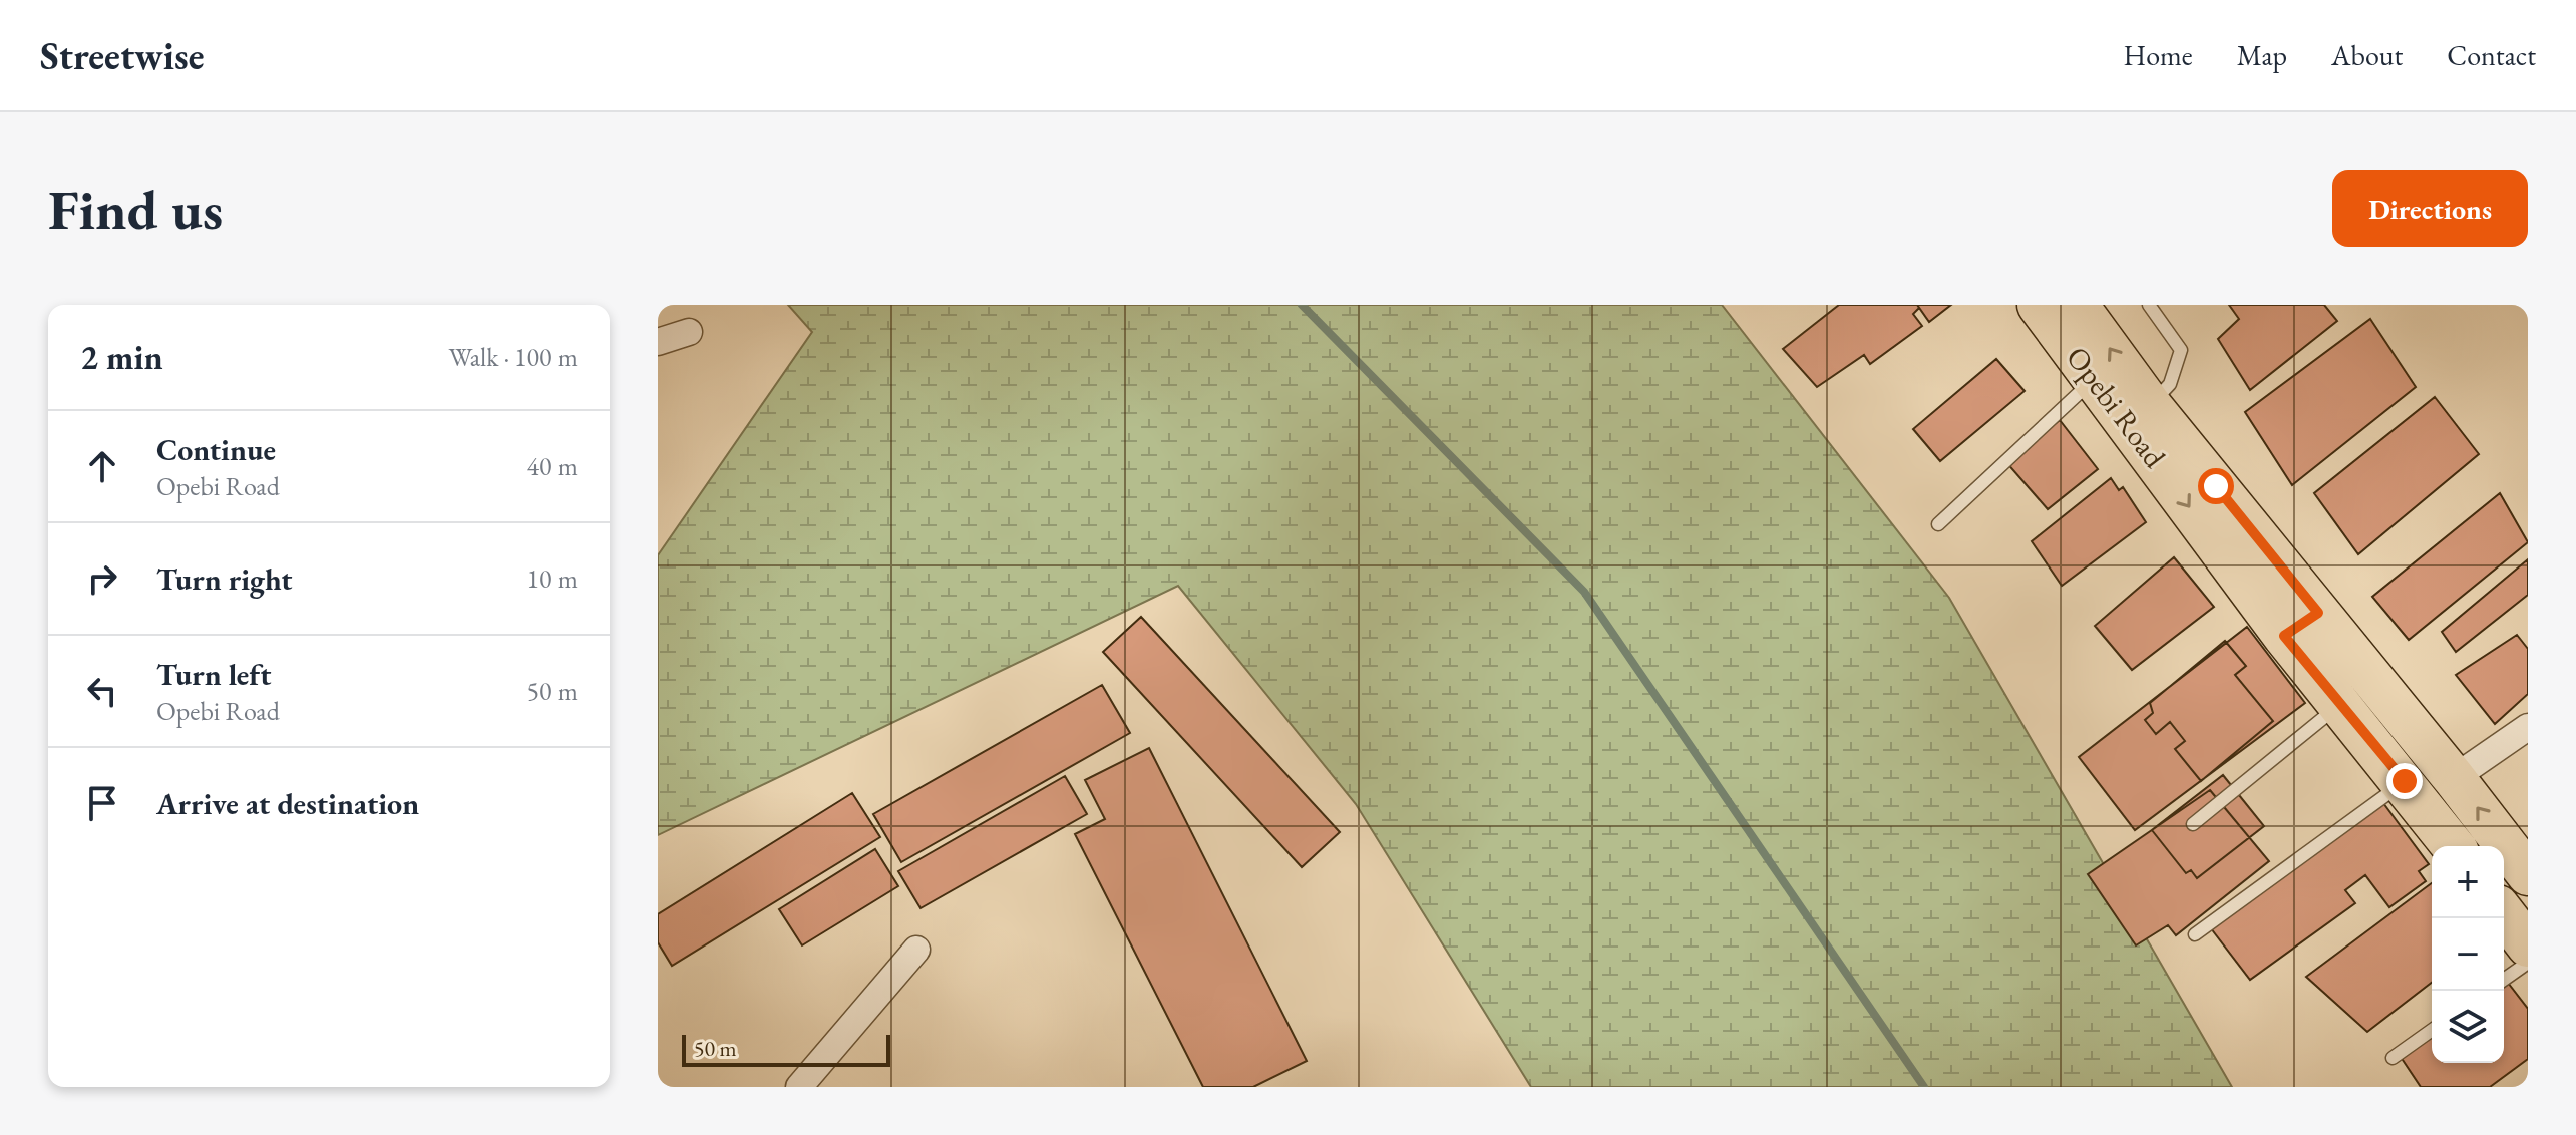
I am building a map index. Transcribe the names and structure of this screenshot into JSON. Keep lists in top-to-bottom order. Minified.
{"streets":{"main road":["Opebi Road"]},"scale_bar":"50 m","page":{"header":"Streetwise","nav":["Home","Map","About","Contact"],"buttons":"Directions","title":"Find us","heading":["2 min","Walk · 100 m"],"list":[["Continue","Opebi Road","40 m"],["Turn right","10 m"],["Turn left","Opebi Road","50 m"],"Arrive at destination"],"map_buttons":["+","−"],"scale":"50 m"}}
